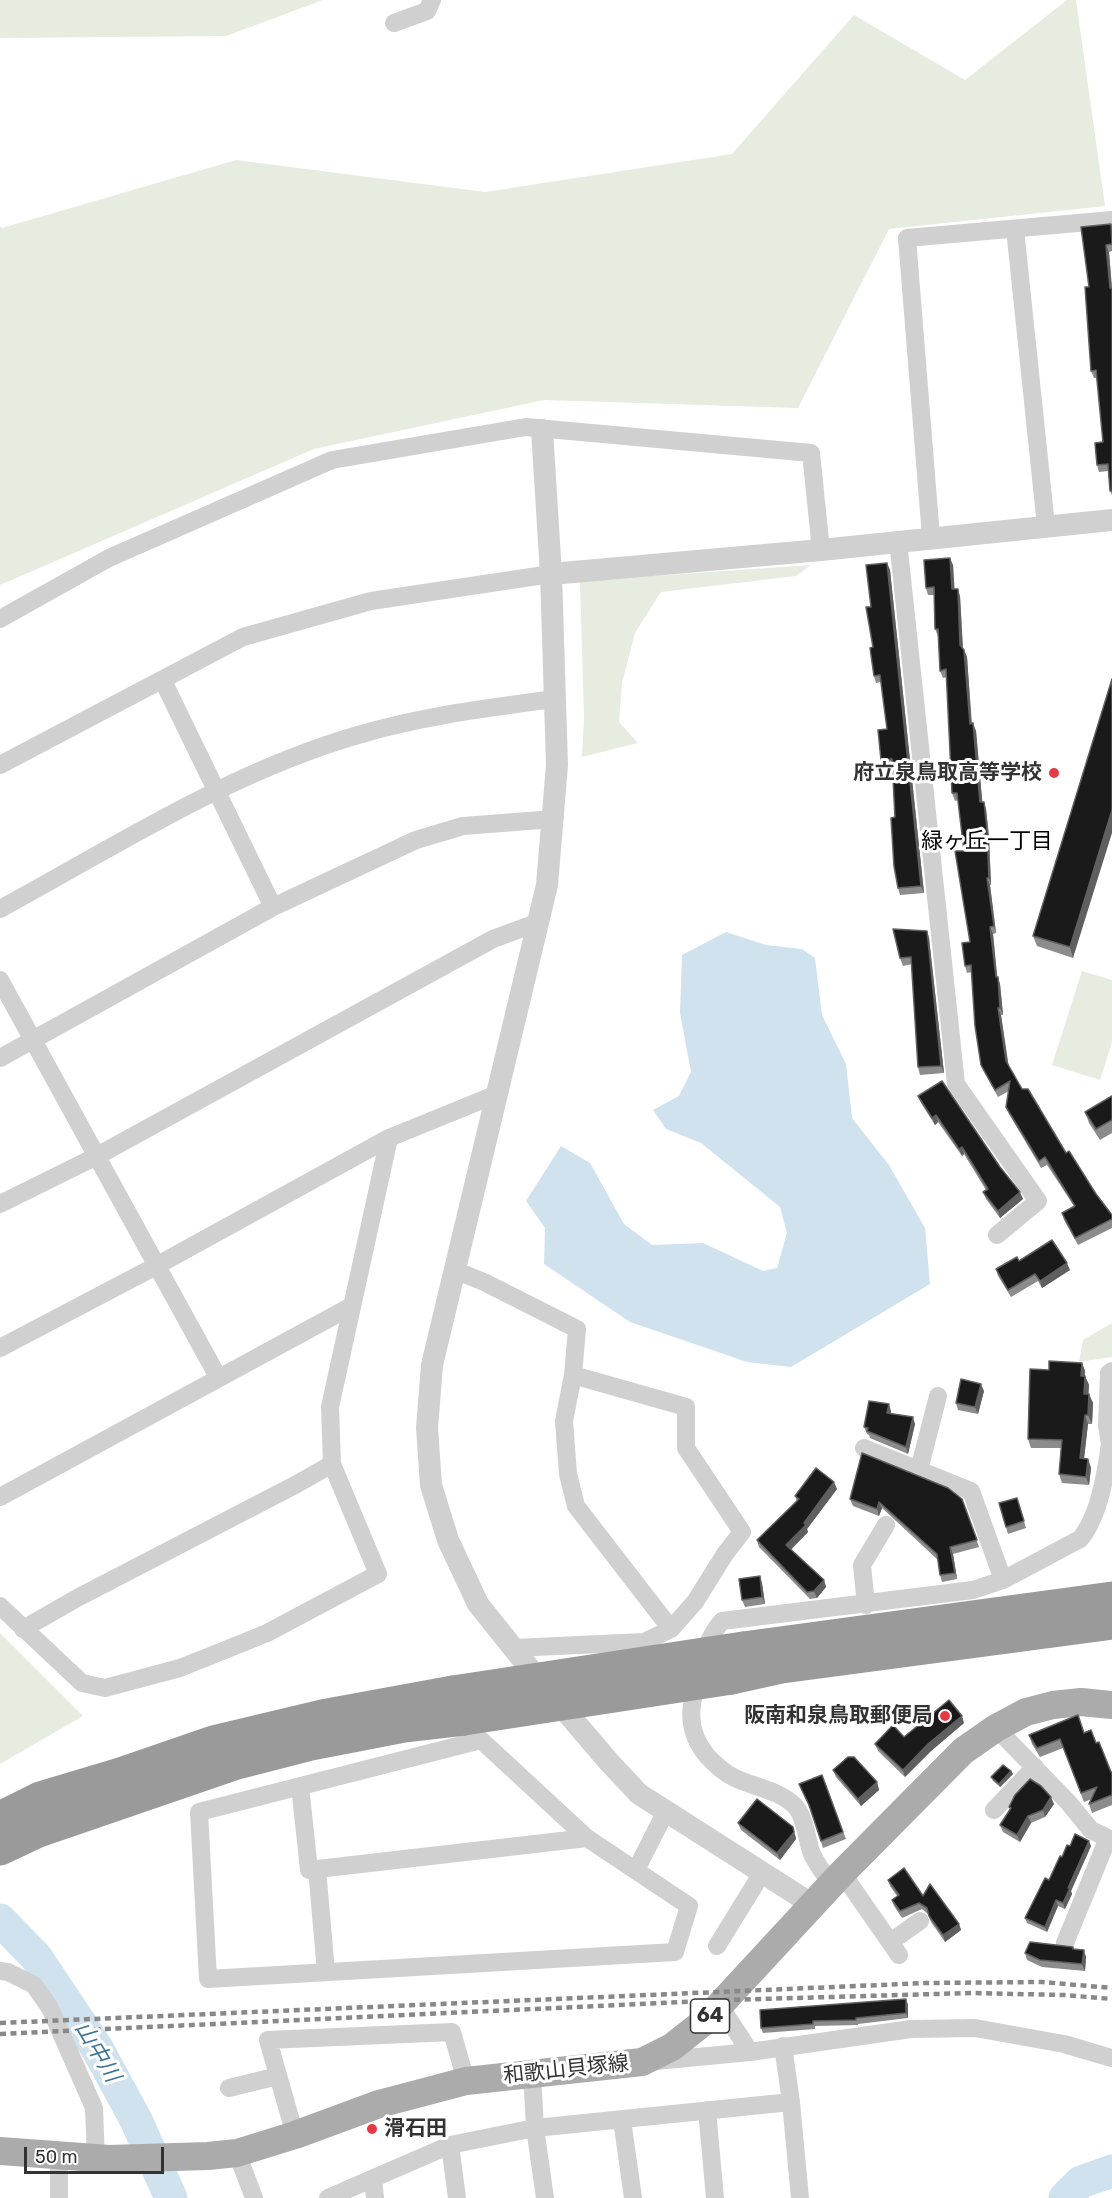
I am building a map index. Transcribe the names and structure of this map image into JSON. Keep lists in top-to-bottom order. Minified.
{"streets":{"main road":["64","和歌山貝塚線"]},"districts":["緑ヶ丘一丁目"],"water":["山中川"],"places":["府立泉鳥取高等学校","阪南和泉鳥取郵便局","滑石田"],"scale_bar":"50 m"}
